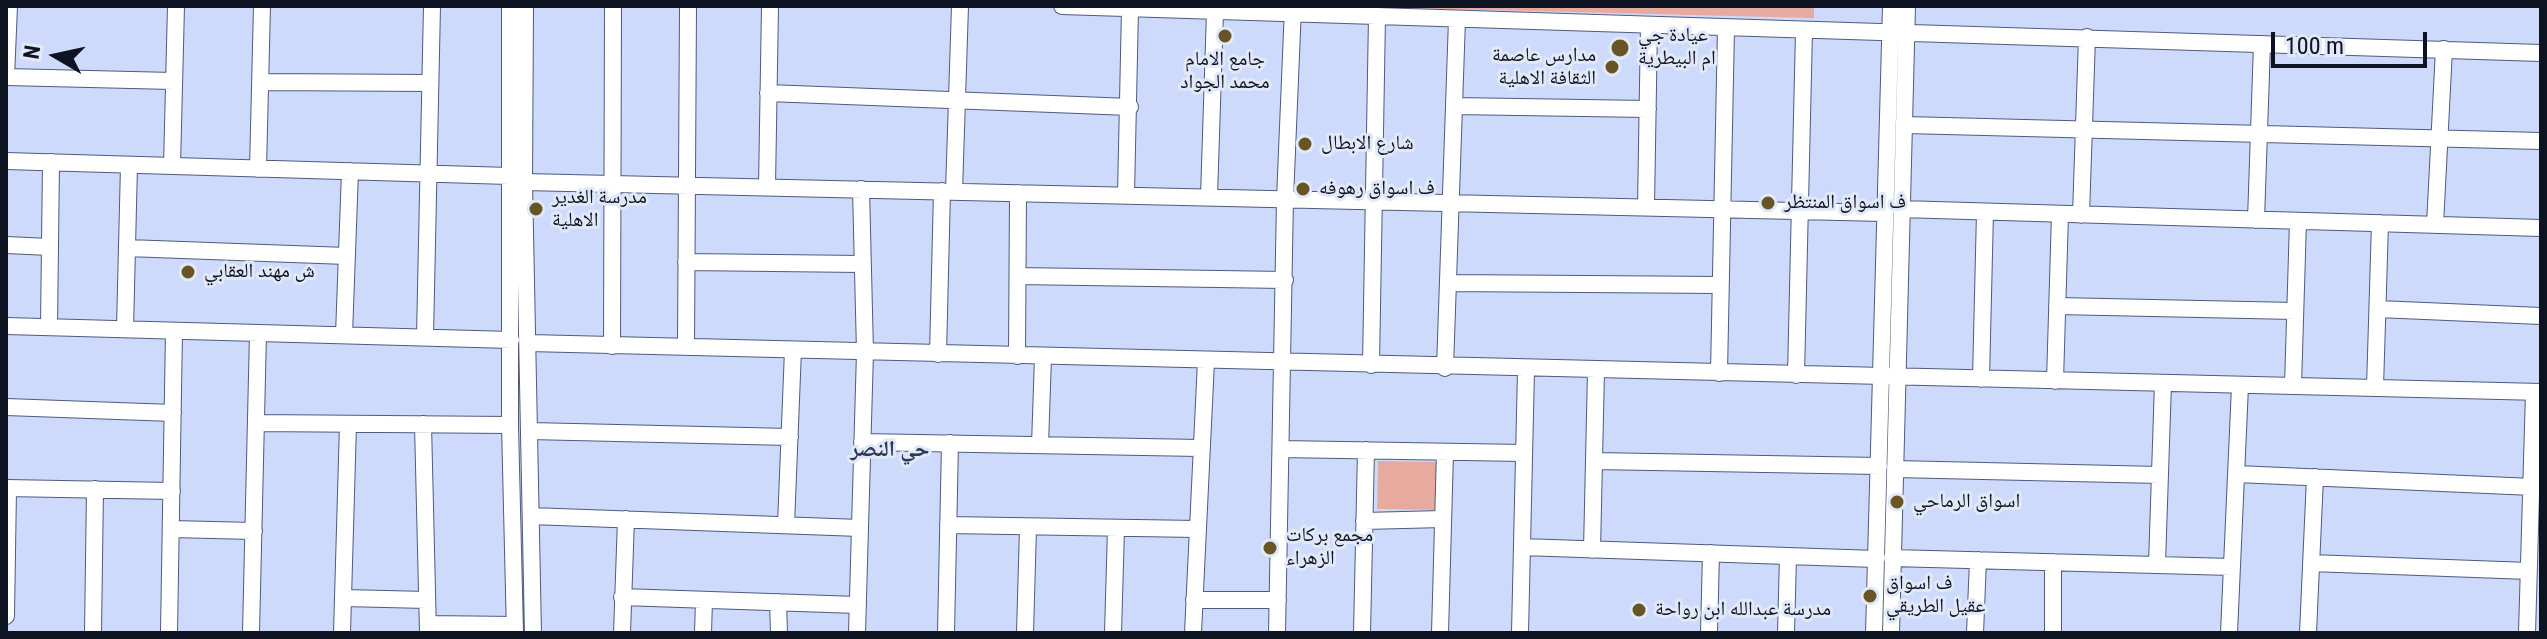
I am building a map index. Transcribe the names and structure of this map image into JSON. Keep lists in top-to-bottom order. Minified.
{"districts":["حي النصر"],"places":["جامع الامام محمد الجواد","عيادة جي ام البيطرية","مدارس عاصمة الثقافة الاهلية","شارع الابطال","ف اسواق رهوفه","ف اسواق المنتظر","مدرسة الغدير الاهلية","ش مهند العقابي","اسواق الرماحي","مجمع بركات الزهراء","ف اسواق عقيل الطريقي","مدرسة عبدالله ابن رواحة"],"scale_bar":"100 m","north":"left"}
